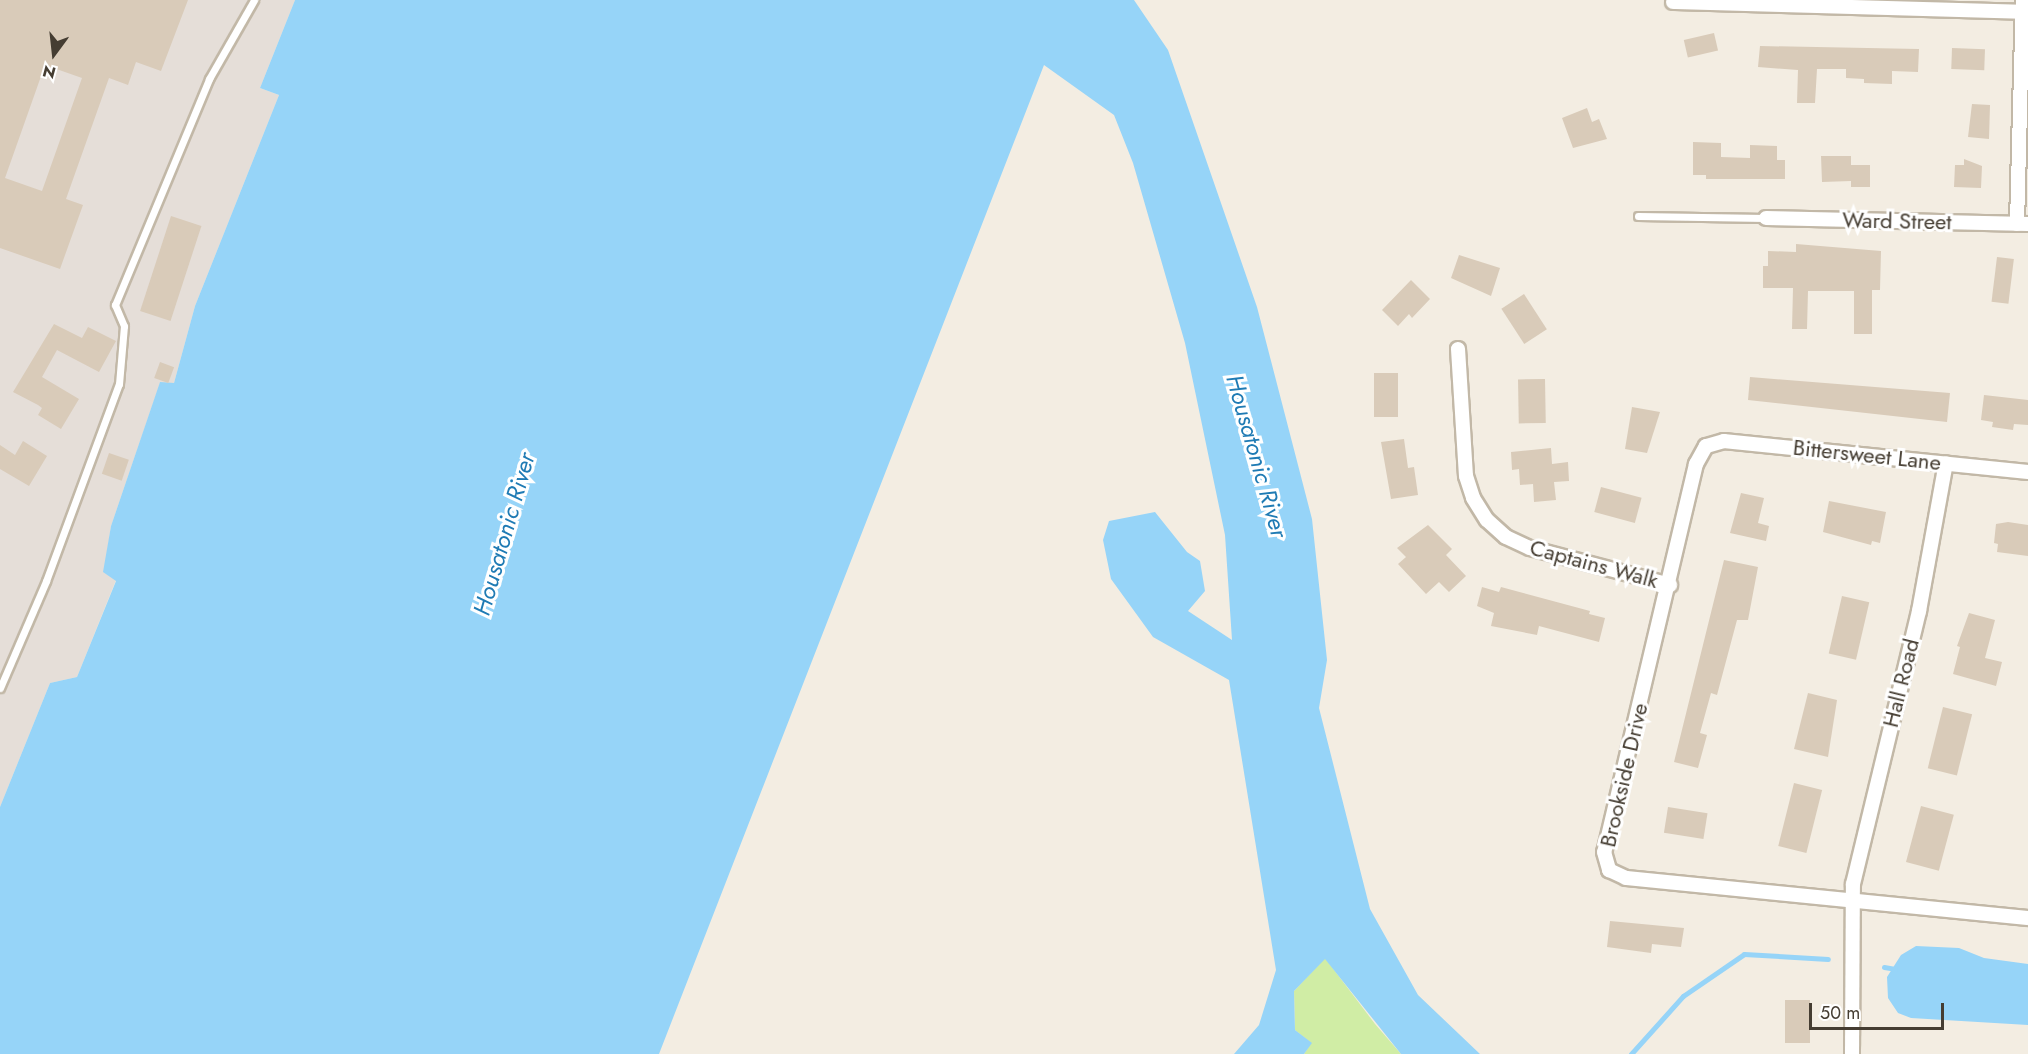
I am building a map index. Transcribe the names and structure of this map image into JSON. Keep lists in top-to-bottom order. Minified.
{"streets":{"street":["Ward Street","Bittersweet Lane","Captains Walk","Hall Road","Brookside Drive"]},"crossings":[["Bittersweet Lane","Hall Road"],["Bittersweet Lane","Brookside Drive"],["Captains Walk","Brookside Drive"],["Hall Road","Brookside Drive"]],"water":["Housatonic River"],"scale_bar":"50 m","north":"bottom"}
